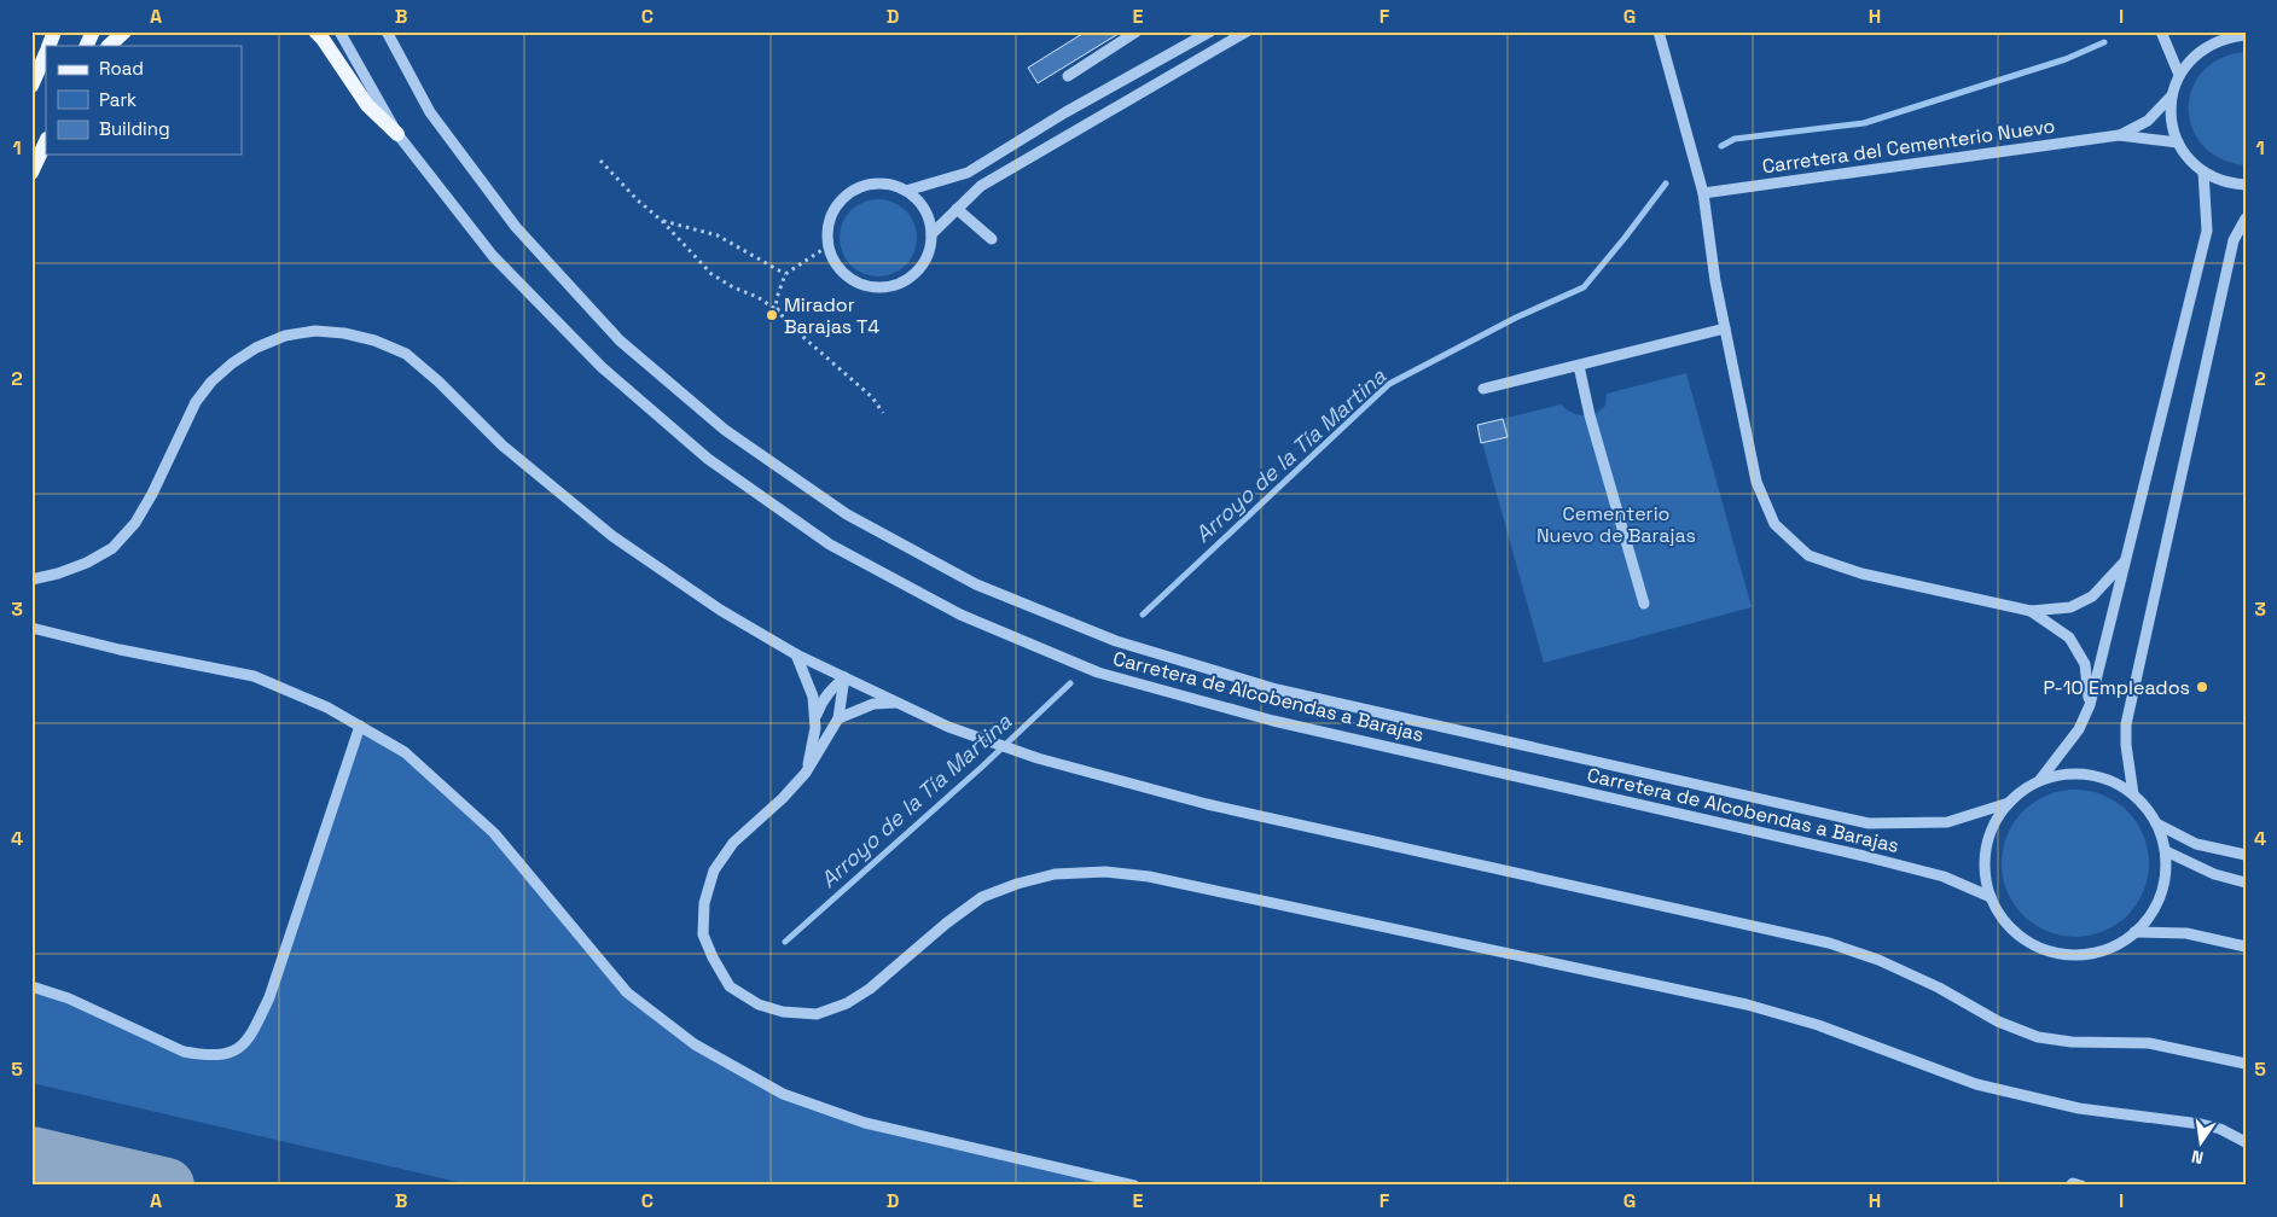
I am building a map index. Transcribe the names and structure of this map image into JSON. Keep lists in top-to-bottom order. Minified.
{"streets":{"street":["Carretera del Cementerio Nuevo","Carretera de Alcobendas a Barajas"]},"water":["Arroyo de la Tía Martina"],"parks":["Cementerio Nuevo de Barajas"],"places":["Mirador Barajas T4","P-10 Empleados"],"legend":["Road","Park","Building"],"north":"bottom","grid":{"columns":["A","B","C","D","E","F","G","H","I"],"rows":["1","2","3","4","5"]}}
